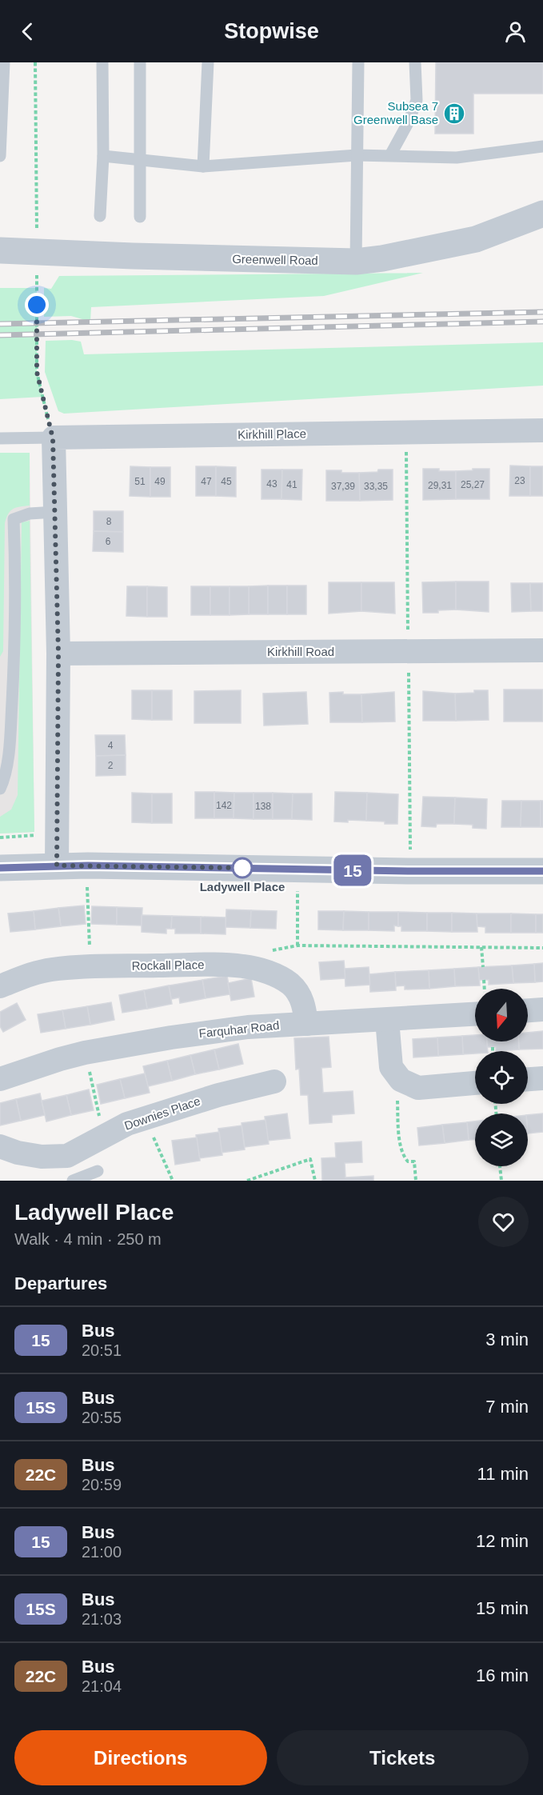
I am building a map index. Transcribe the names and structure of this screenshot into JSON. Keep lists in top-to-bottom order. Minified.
{"streets":{"street":["Greenwell Road","Kirkhill Place","Kirkhill Road","Rockall Place","Farquhar Road","Downies Place"]},"crossings":[["Rockall Place","Farquhar Road"]],"places":{"building":["Subsea 7 Greenwell Base"],"other":["Ladywell Place"]},"lines":["bus line 15"],"house_numbers":["23","51","49","47","45","43","41","25,27","29,31","37,39","33,35","8","6","4","2","142","138"],"north":"bottom","page":{"header":"Stopwise","on_map":"15","heading":[["Ladywell Place","Walk · 4 min · 250 m"],"Departures"],"list":[{"mark":"15","name":"Bus","note":"20:51","value":"3 min"},{"mark":"15S","name":"Bus","note":"20:55","value":"7 min"},{"mark":"22C","name":"Bus","note":"20:59","value":"11 min"},{"mark":"15","name":"Bus","note":"21:00","value":"12 min"},{"mark":"15S","name":"Bus","note":"21:03","value":"15 min"},{"mark":"22C","name":"Bus","note":"21:04","value":"16 min"}],"buttons":["Directions","Tickets"]}}
